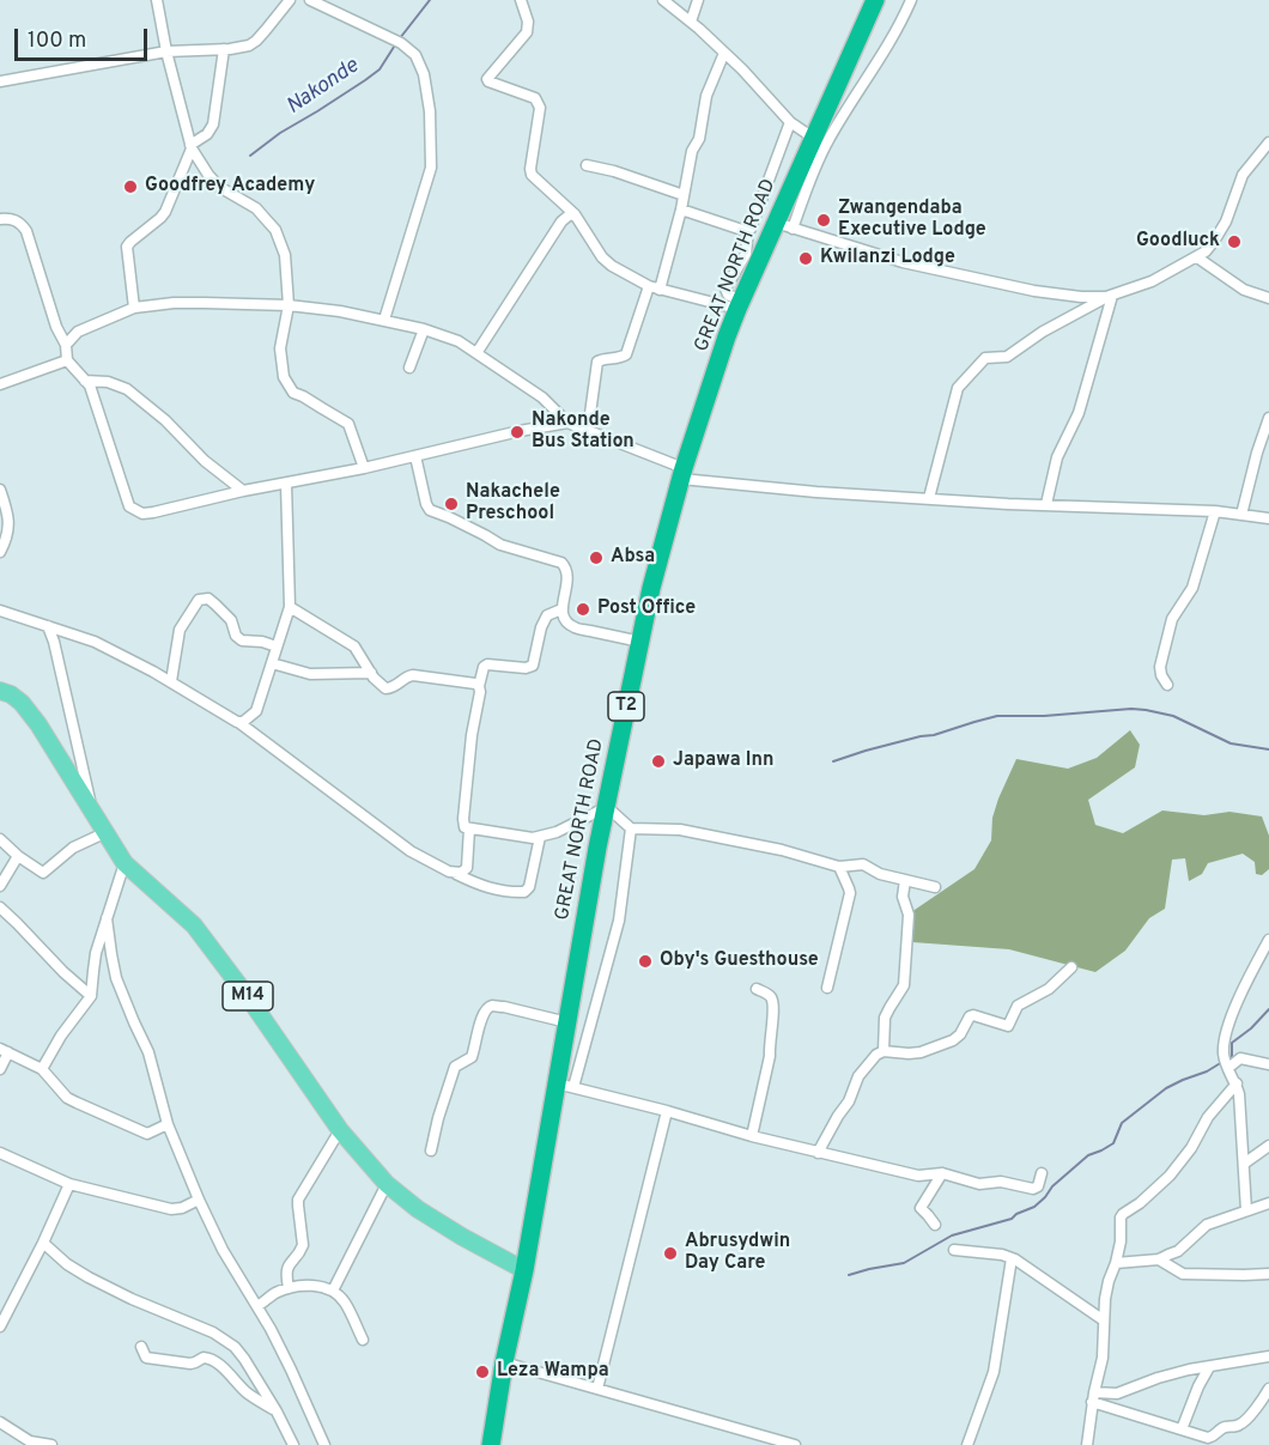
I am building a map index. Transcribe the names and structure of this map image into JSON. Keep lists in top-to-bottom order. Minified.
{"streets":{"highway":["GREAT NORTH ROAD","T2"],"main road":["M14"]},"crossings":[["GREAT NORTH ROAD","M14"]],"water":["Nakonde"],"places":["Goodfrey Academy","Zwangendaba Executive Lodge","Goodluck","Kwilanzi Lodge","Nakonde Bus Station","Nakachele Preschool","Absa","Post Office","Japawa Inn","Oby's Guesthouse","Abrusydwin Day Care","Leza Wampa"],"scale_bar":"100 m"}
